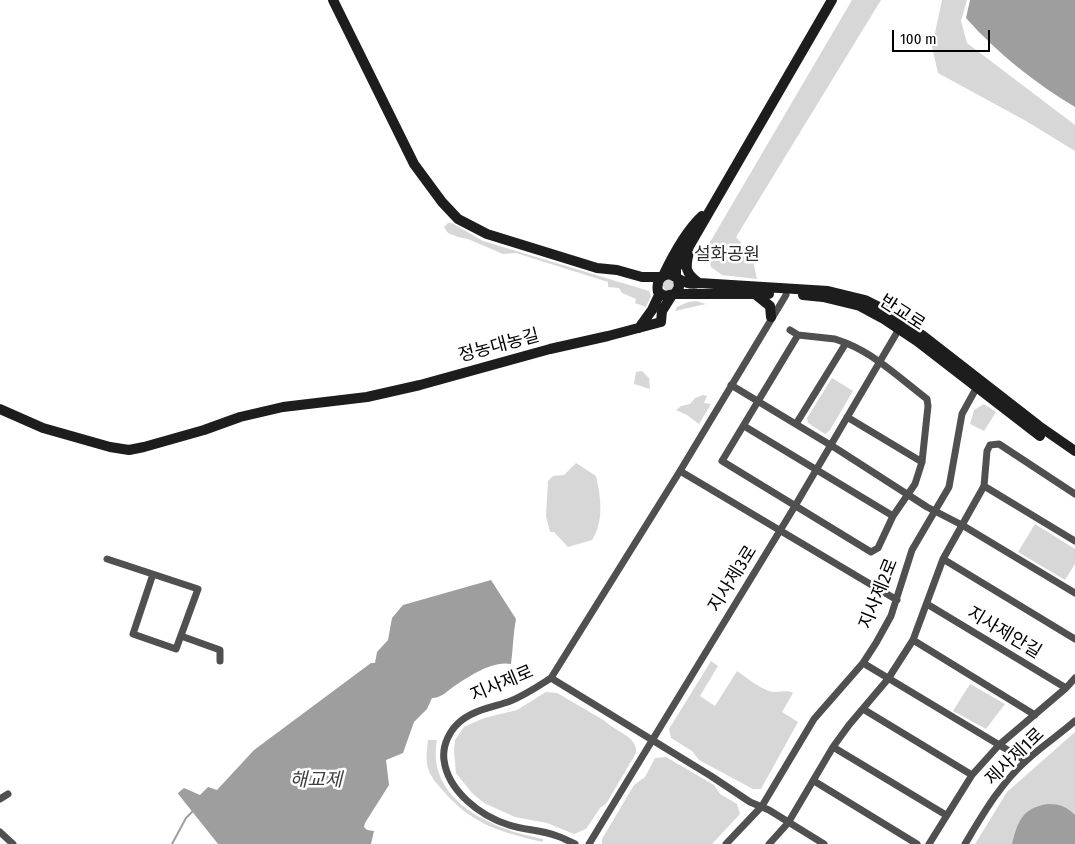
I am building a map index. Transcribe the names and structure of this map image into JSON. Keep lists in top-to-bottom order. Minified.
{"streets":{"street":["반교로","정농대농길","지사제3로","지사제2로","지사제안길","지사제로","제사제1로"]},"crossings":[["반교로","지사제3로"],["반교로","지사제2로"],["반교로","지사제로"]],"water":["해교제"],"parks":["설화공원"],"scale_bar":"100 m"}
